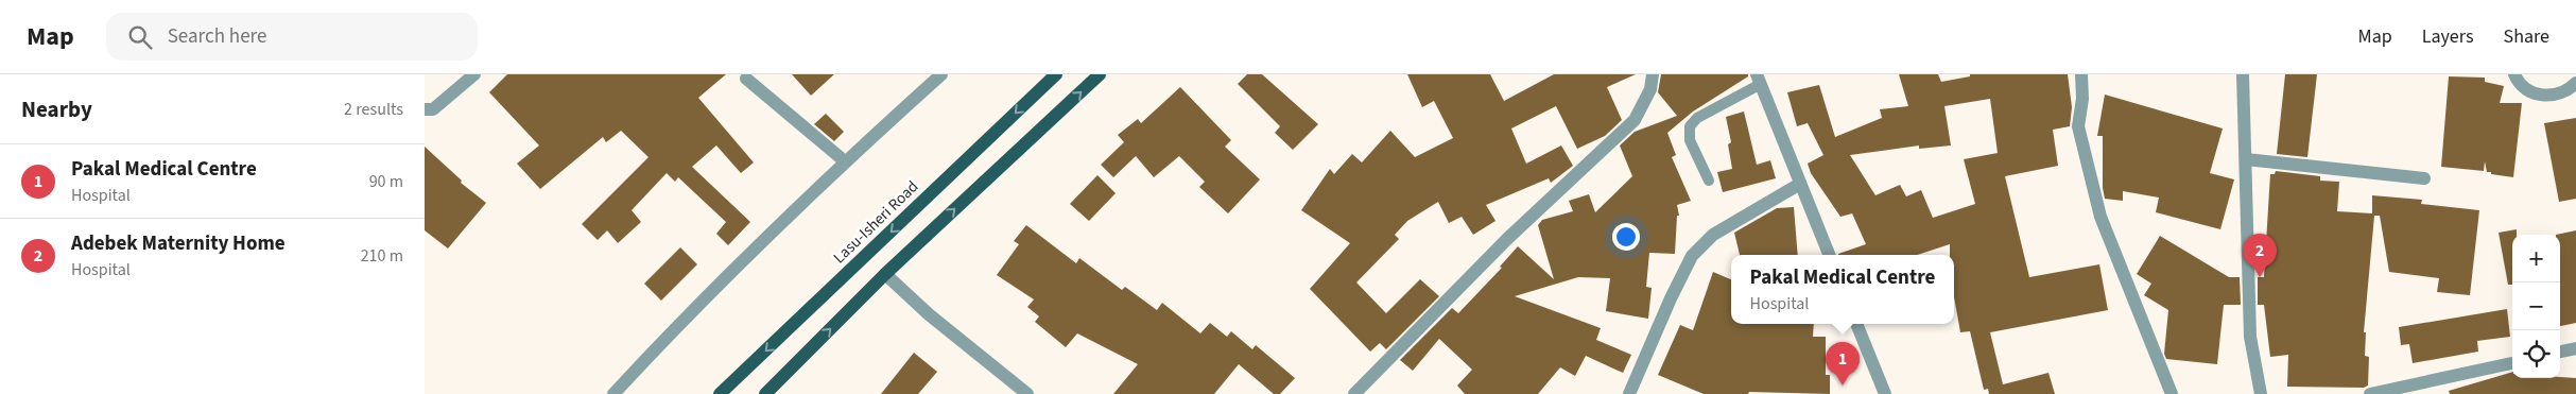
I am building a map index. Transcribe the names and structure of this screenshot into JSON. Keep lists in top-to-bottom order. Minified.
{"streets":{"main road":["Lasu-Isheri Road"]},"page":{"header":"Map","search":"Search here","nav":["Map","Layers","Share"],"heading":["Nearby","2 results"],"list":[{"mark":"1","name":"Pakal Medical Centre","note":"Hospital","value":"90 m"},{"mark":"2","name":"Adebek Maternity Home","note":"Hospital","value":"210 m"}],"pins":["2","1"],"map_buttons":["+","−"],"popup":["Pakal Medical Centre","Hospital"]}}
